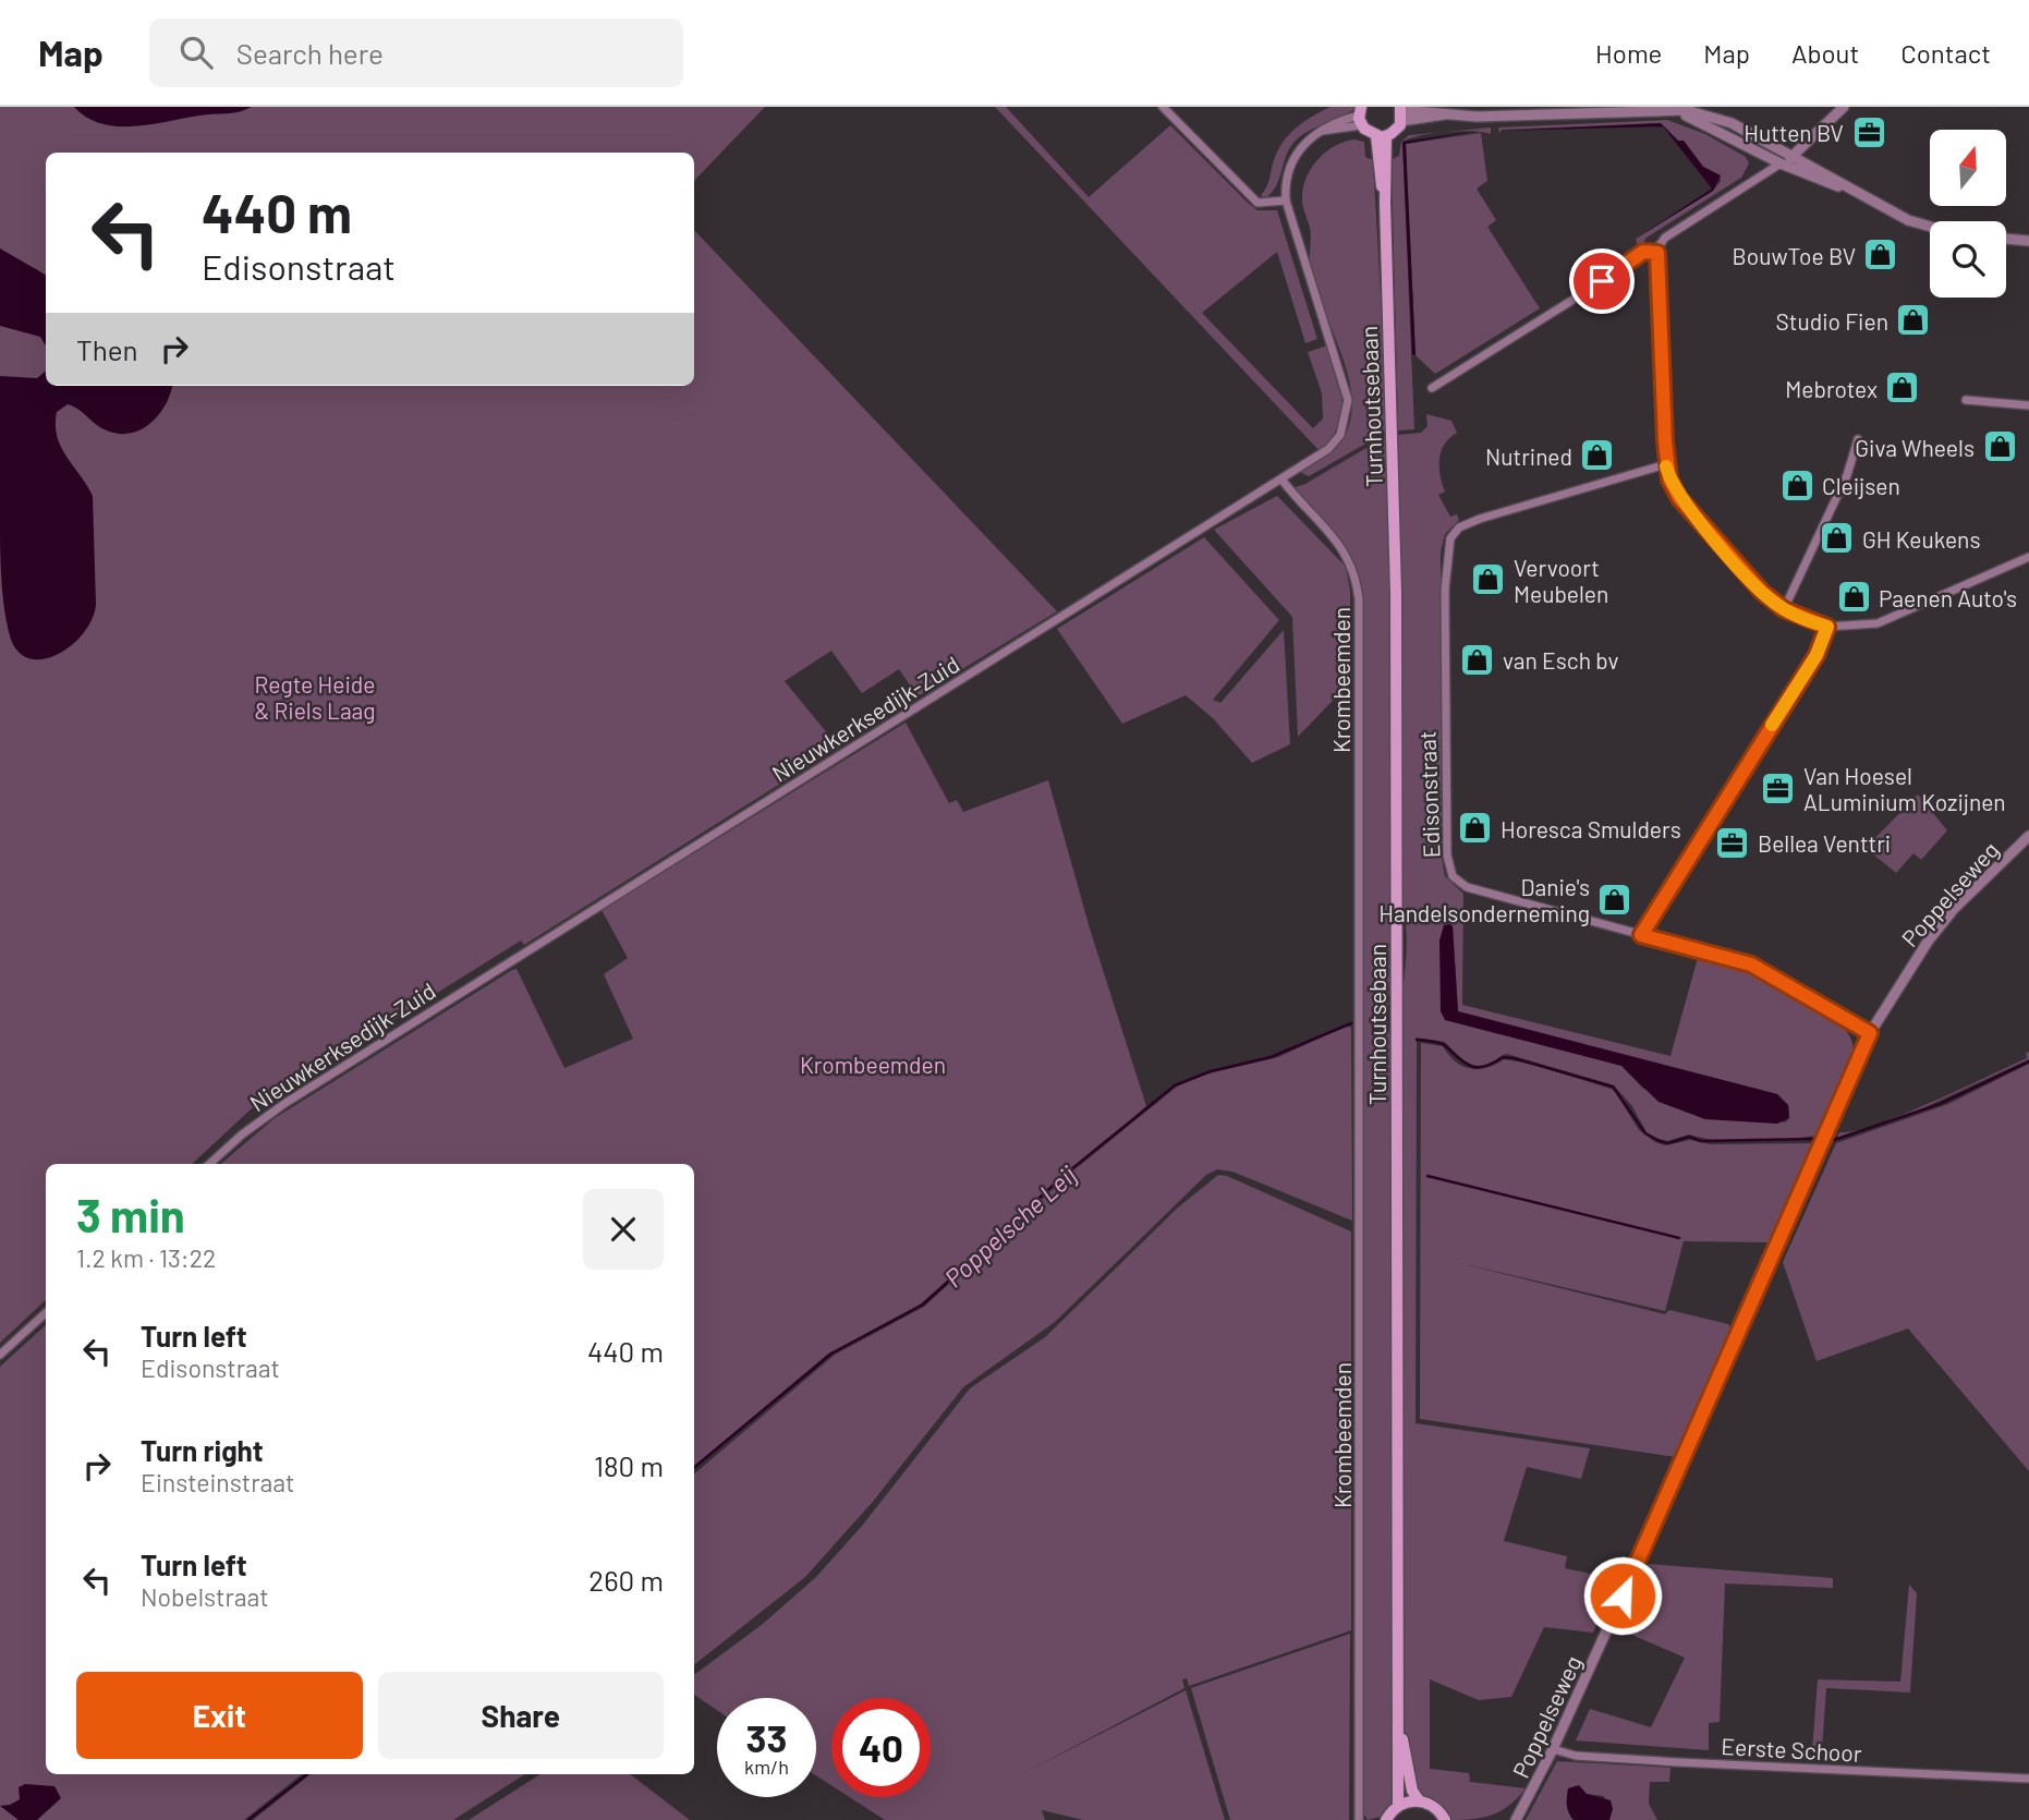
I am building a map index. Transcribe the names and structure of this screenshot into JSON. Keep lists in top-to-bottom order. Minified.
{"streets":{"main road":["Turnhoutsebaan"],"street":["Krombeemden","Nieuwkerksedijk-Zuid","Edisonstraat","Poppelseweg","Eerste Schoor"]},"crossings":[["Krombeemden","Nieuwkerksedijk-Zuid"],["Edisonstraat","Poppelseweg"],["Poppelseweg","Eerste Schoor"]],"water":["Poppelsche Leij"],"parks":["Regte Heide & Riels Laag","Krombeemden"],"places":{"office":["Hutten BV","Van Hoesel ALuminium Kozijnen","Bellea Venttri"],"shop":["BouwToe BV","Studio Fien","Mebrotex","Giva Wheels","Nutrined","Cleijsen","GH Keukens","Vervoort Meubelen","Paenen Auto's","van Esch bv","Horesca Smulders","Danie's Handelsonderneming"]},"north":"top","page":{"header":"Map","search":"Search here","nav":["Home","Map","About","Contact"],"turn":["440 m","Edisonstraat"],"then":"Then","heading":["3 min","1.2 km · 13:22"],"list":[{"name":"Turn left","note":"Edisonstraat","value":"440 m"},{"name":"Turn right","note":"Einsteinstraat","value":"180 m"},{"name":"Turn left","note":"Nobelstraat","value":"260 m"}],"buttons":["Exit","Share"],"speed":"33 km/h","limit":"40"}}
